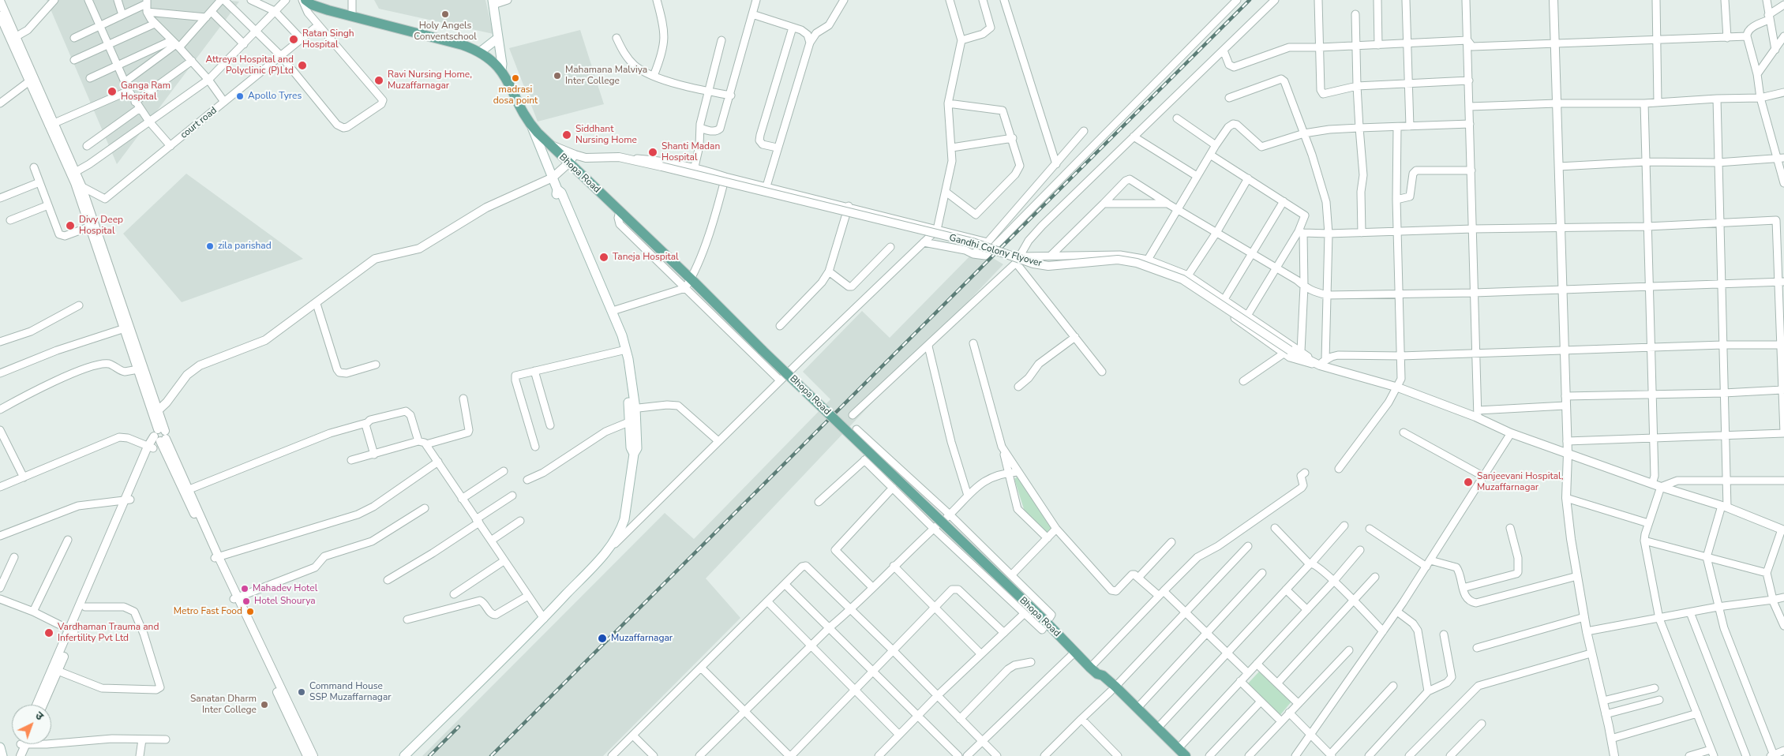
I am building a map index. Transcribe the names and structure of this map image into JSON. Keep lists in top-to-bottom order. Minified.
{"streets":{"main road":["Bhopa Road"],"street":["court road","Gandhi Colony Flyover"]},"crossings":[["Bhopa Road","Gandhi Colony Flyover"]],"places":["Holy Angels Conventschool","Ratan Singh Hospital","Attreya Hospital and Polyclinic (P)Ltd","Mahamana Malviya Inter College","madrasi dosa point","Ravi Nursing Home, Muzaffarnagar","Ganga Ram Hospital","Apollo Tyres","Siddhant Nursing Home","Shanti Madan Hospital","Divy Deep Hospital","zila parishad","Taneja Hospital","Sanjeevani Hospital, Muzaffarnagar","Mahadev Hotel","Hotel Shourya","Metro Fast Food","Vardhaman Trauma and Infertility Pvt Ltd","Muzaffarnagar","Command House SSP Muzaffarnagar","Sanatan Dharm Inter College"],"north":"top right"}
